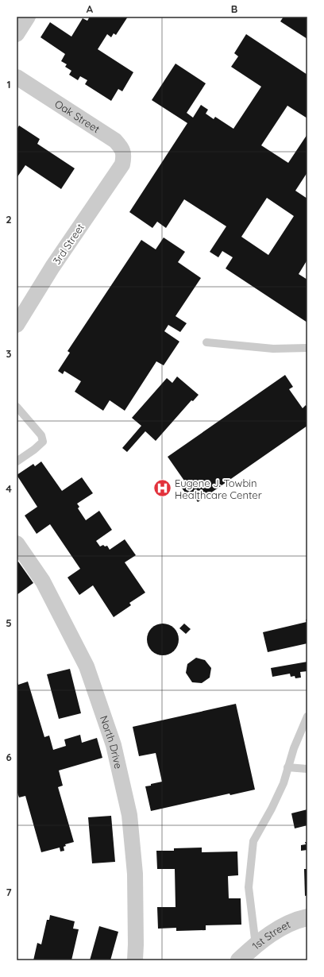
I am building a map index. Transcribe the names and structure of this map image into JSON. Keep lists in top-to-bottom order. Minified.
{"streets":{"street":["Oak Street","3rd Street","North Drive","1st Street"]},"crossings":[["Oak Street","3rd Street"]],"places":{"hospital":["Eugene J. Towbin Healthcare Center"]},"grid":{"columns":["A","B"],"rows":["1","2","3","4","5","6","7"]}}
